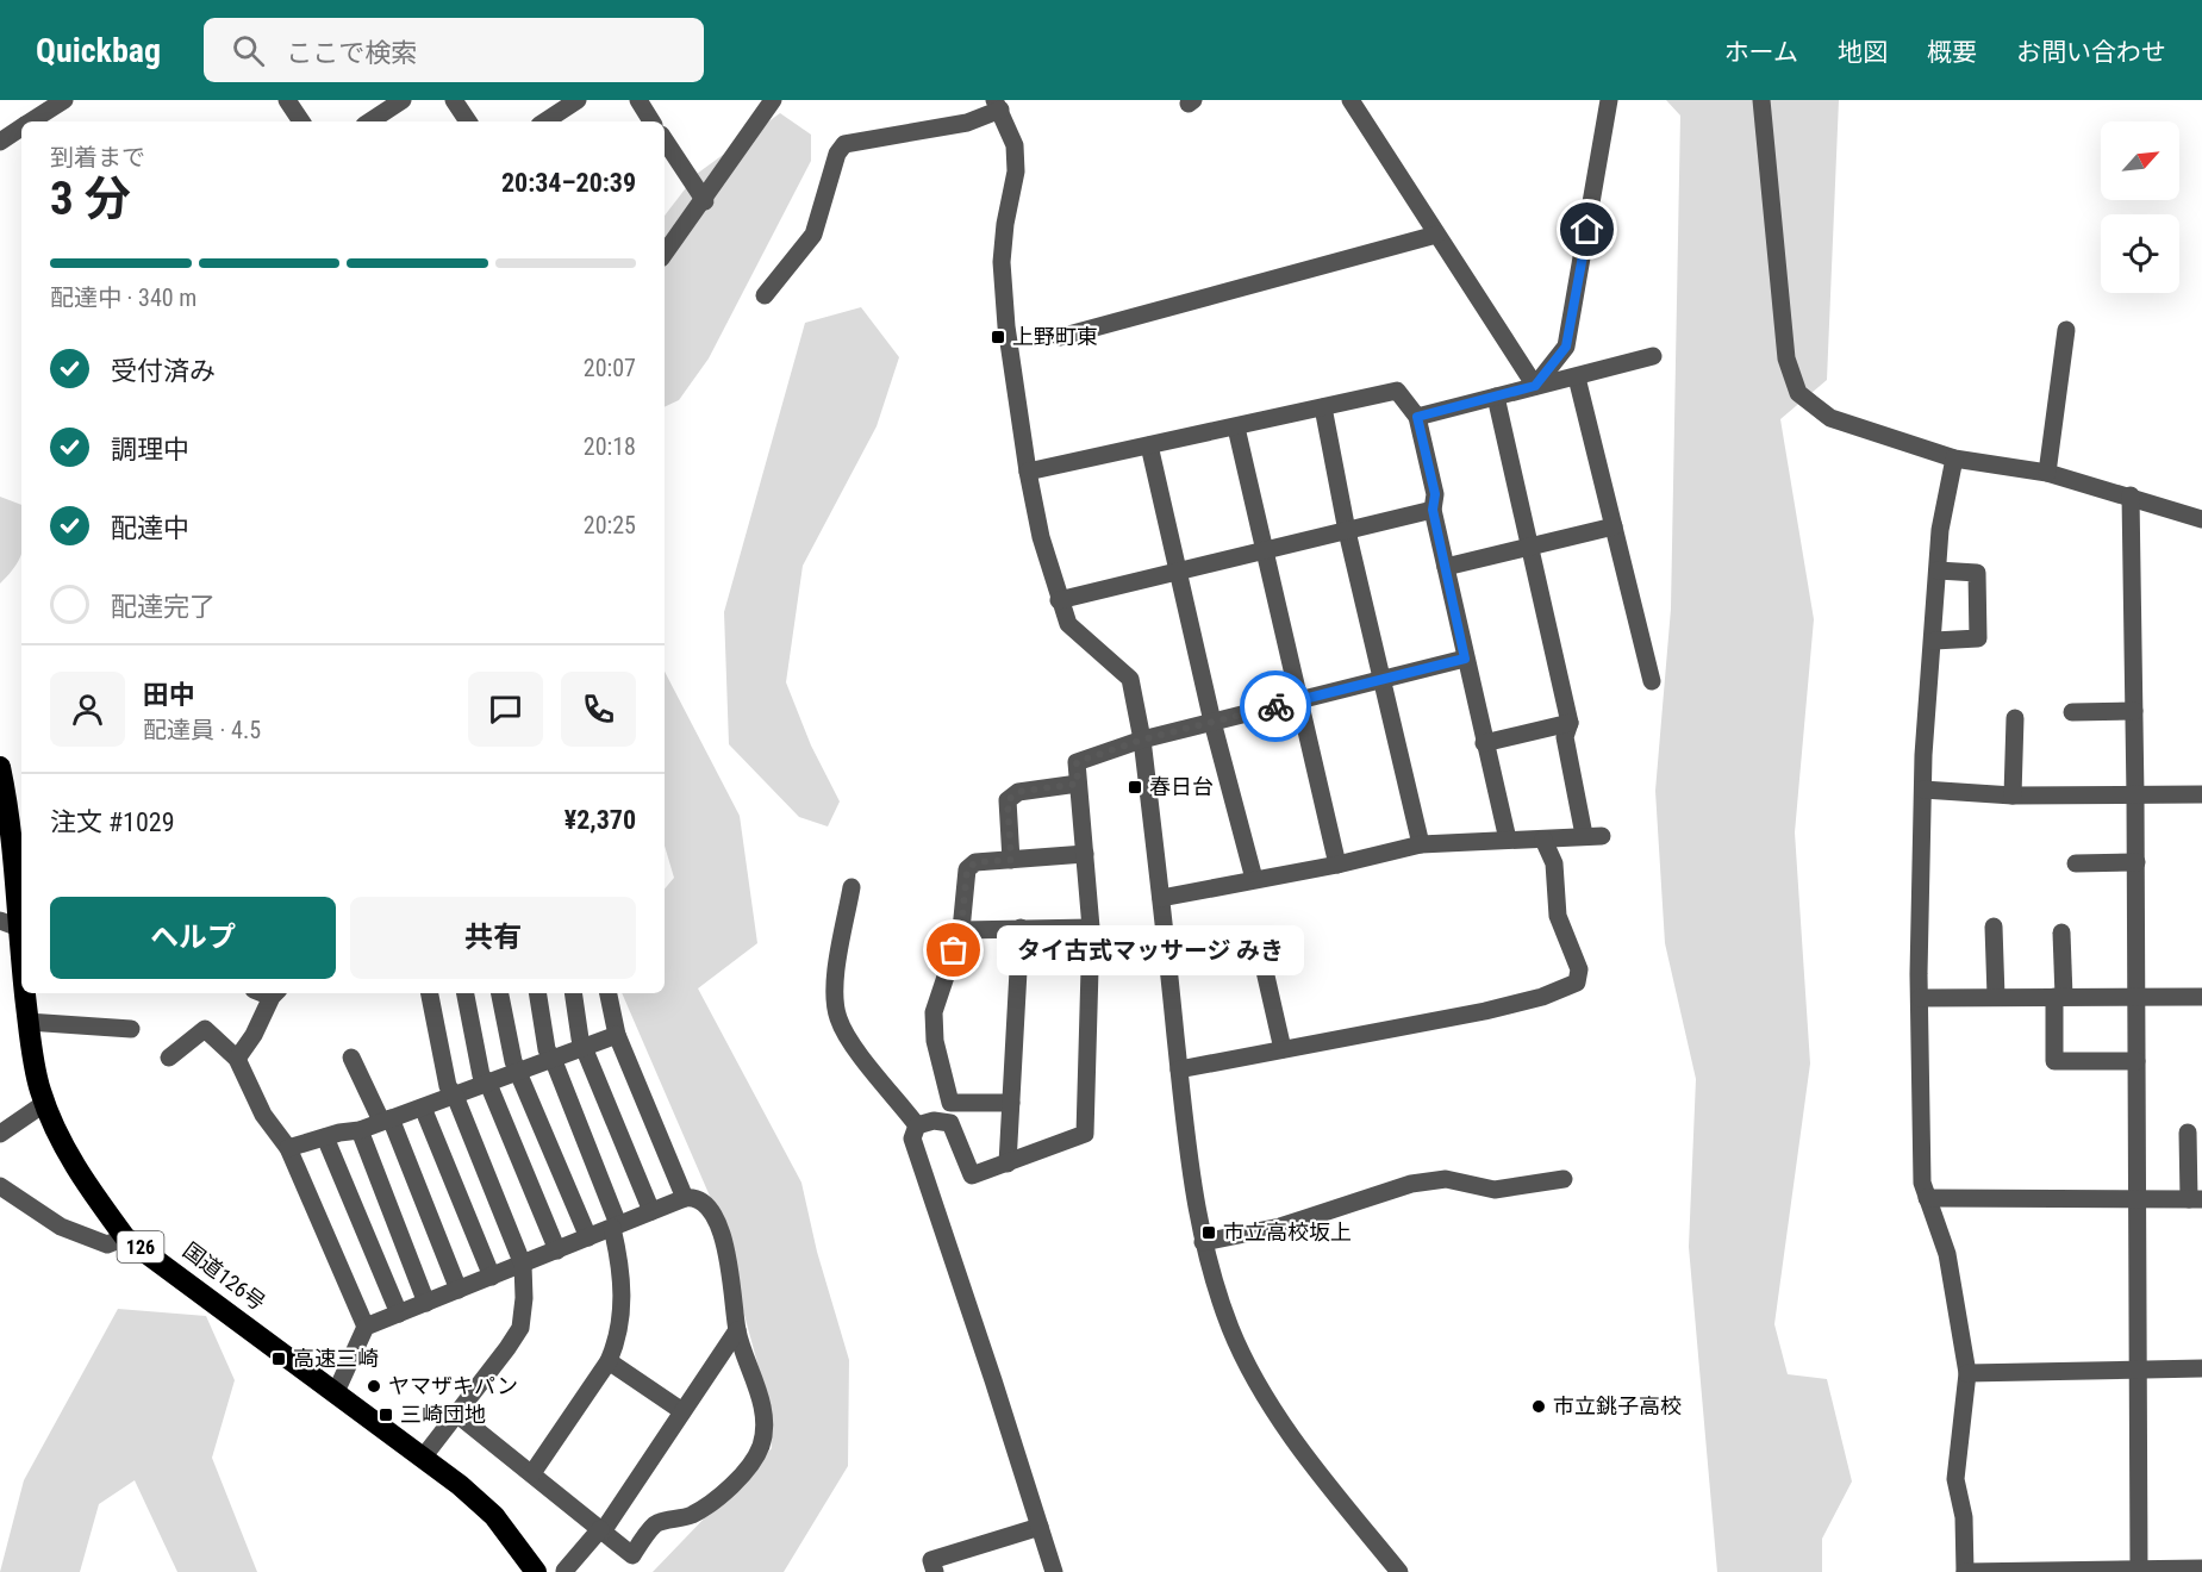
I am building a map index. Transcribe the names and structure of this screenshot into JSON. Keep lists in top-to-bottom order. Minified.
{"streets":{"highway":["126","国道126号"]},"places":{"transit":["上野町東","春日台","市立高校坂上","高速三崎","三崎団地"],"other":["タイ古式マッサージ みき","ヤマザキパン","市立銚子高校"]},"north":"top right","page":{"header":"Quickbag","search":"ここで検索","nav":["ホーム","地図","概要","お問い合わせ"],"heading":["3 分","到着まで","20:34–20:39"],"panel":["田中","配達員 · 4.5","注文 #1029","¥2,370"],"bar":"配達中 · 340 m","list":[["受付済み","20:07"],["調理中","20:18"],["配達中","20:25"],"配達完了"],"buttons":["ヘルプ","共有"],"bubble":"タイ古式マッサージ みき"}}
